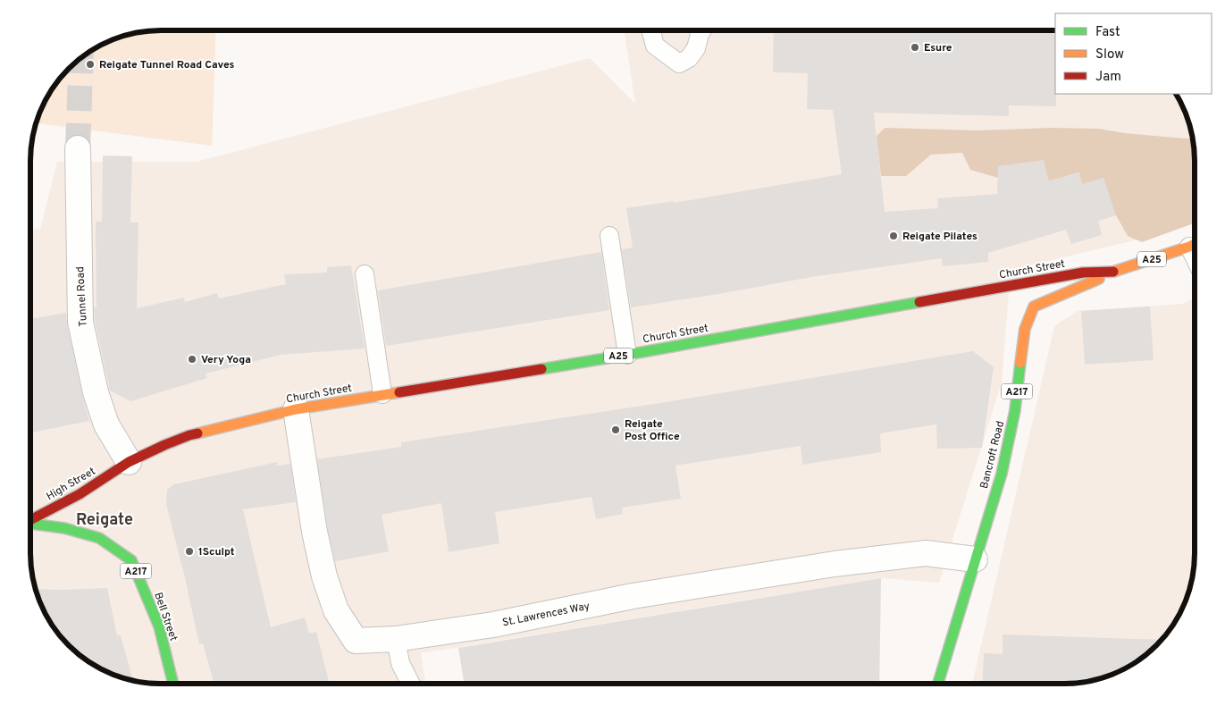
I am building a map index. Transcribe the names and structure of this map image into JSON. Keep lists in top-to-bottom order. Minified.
{"streets":{"main road":["A25","Church Street","A217","Bancroft Road","High Street","Bell Street"],"street":["Tunnel Road","St. Lawrences Way"]},"crossings":[["Church Street","Tunnel Road"],["Church Street","Bancroft Road"],["Church Street","High Street"],["Church Street","St. Lawrences Way"],["Tunnel Road","High Street"],["Bancroft Road","St. Lawrences Way"]],"districts":["Reigate"],"places":["Esure","Reigate Tunnel Road Caves","Reigate Pilates","Very Yoga","Reigate Post Office","1Sculpt"],"legend":["Fast","Slow","Jam"]}
